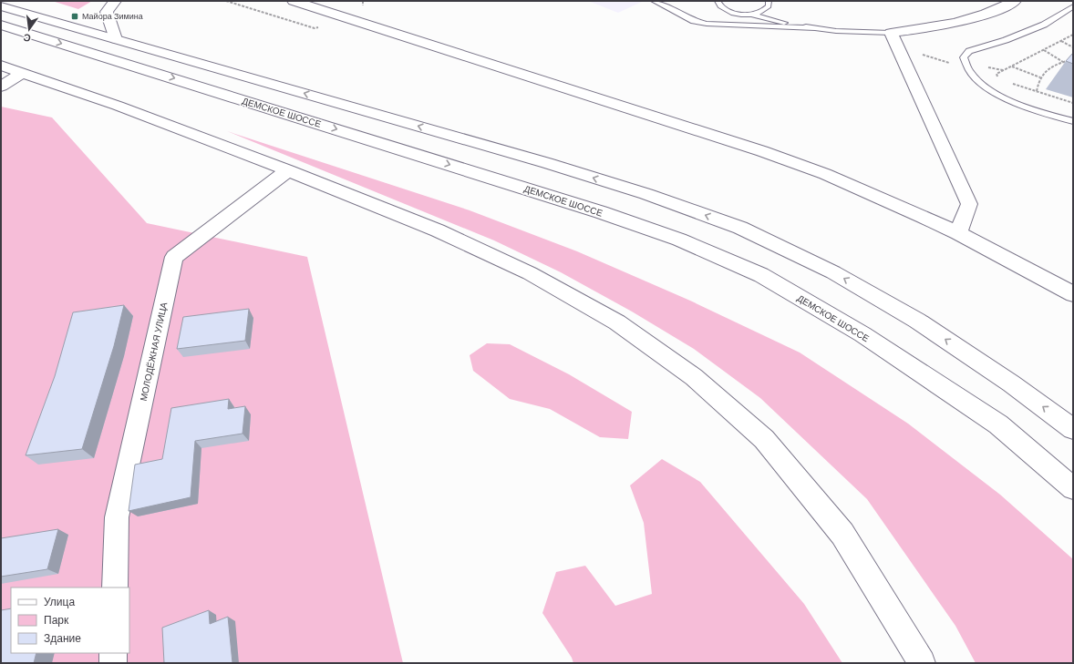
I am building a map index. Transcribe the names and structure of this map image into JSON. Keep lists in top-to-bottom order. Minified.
{"streets":{"street":["ДЕМСКОЕ ШОССЕ","МОЛОДЁЖНАЯ УЛИЦА"]},"places":{"transit":["Майора Зимина"]},"legend":["Улица","Парк","Здание"],"north":"bottom"}
